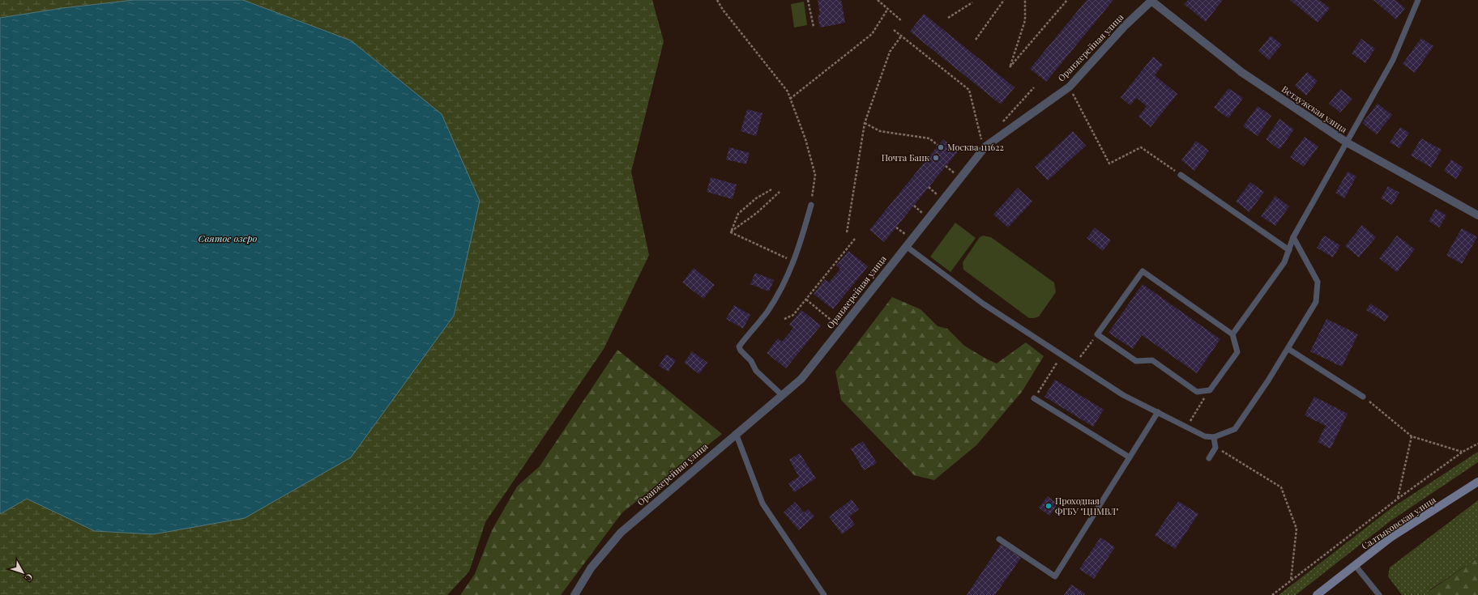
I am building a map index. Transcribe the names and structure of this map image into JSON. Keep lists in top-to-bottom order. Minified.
{"streets":{"main road":["Салтыковская улица"],"street":["Оранжерейная улица","Ветлужская улица"]},"crossings":[["Оранжерейная улица","Ветлужская улица"]],"water":["Святое озеро"],"places":["Москва 111622","Почта Банк","Проходная ФГБУ \"ЦНМВЛ\""],"north":"bottom right"}
